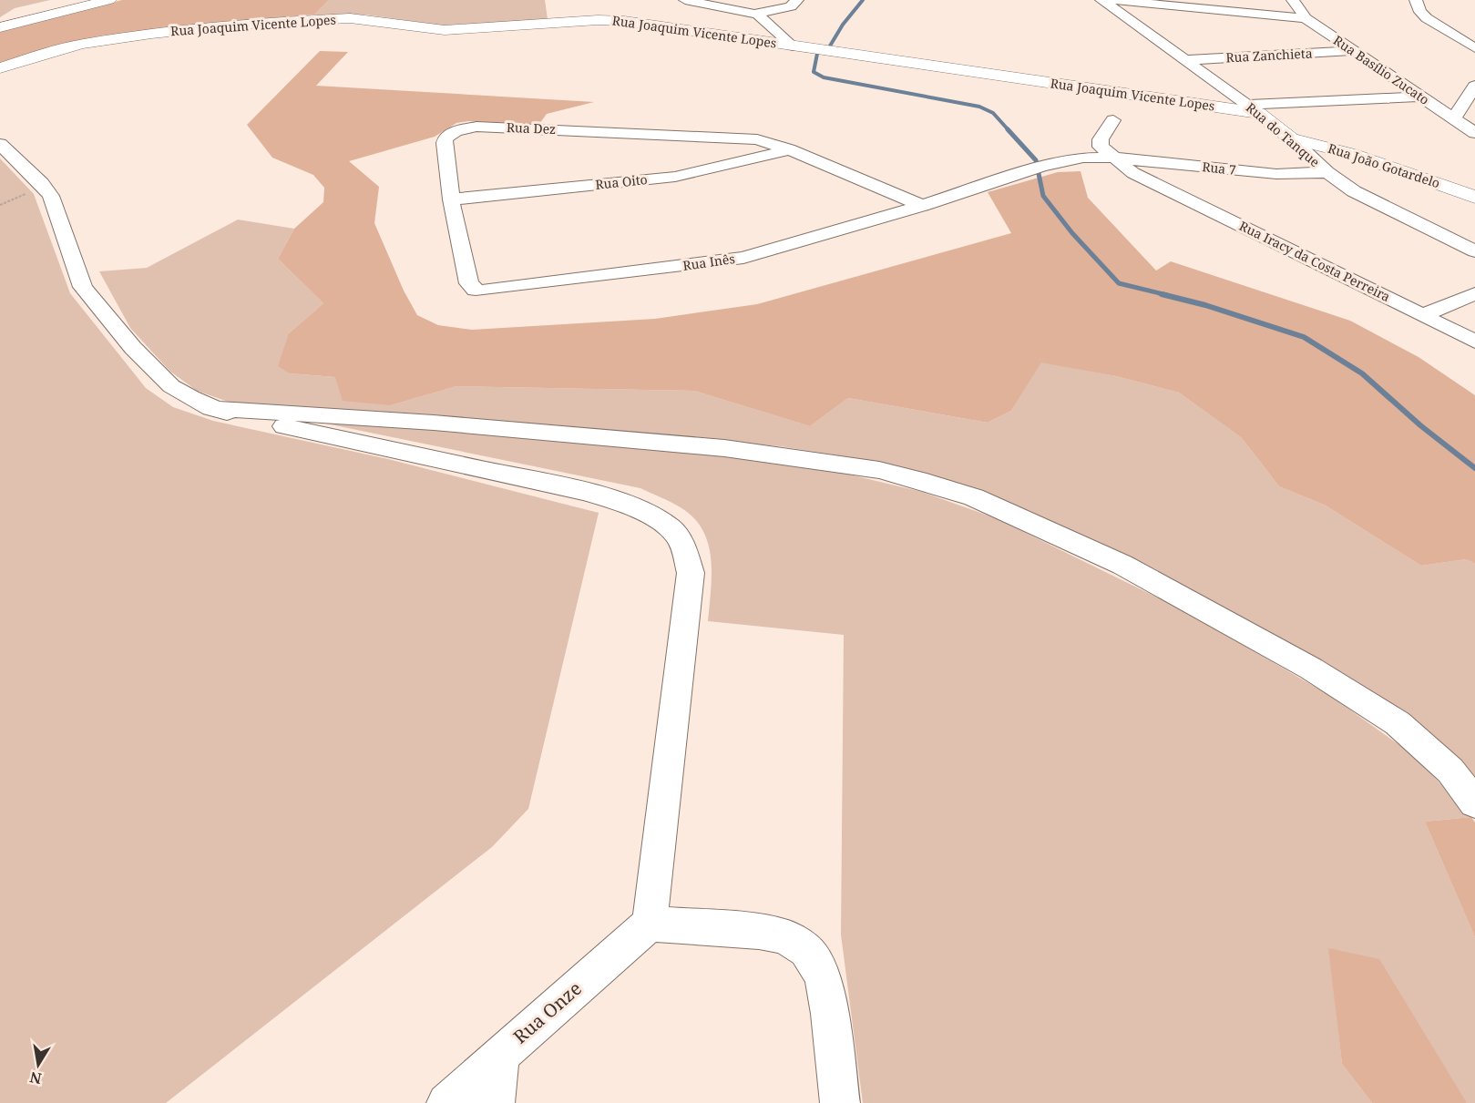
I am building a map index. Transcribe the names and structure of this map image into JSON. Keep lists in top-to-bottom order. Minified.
{"streets":{"street":["Rua Joaquim Vicente Lopes","Rua Zanchieta","Rua Basílio Zucato","Rua Dez","Rua do Tanque","Rua João Gotardelo","Rua 7","Rua Oito","Rua Iracy da Costa Perreira","Rua Inês","Rua Onze"]},"crossings":[["Rua Joaquim Vicente Lopes","Rua Basílio Zucato"],["Rua Joaquim Vicente Lopes","Rua do Tanque"],["Rua Zanchieta","Rua Basílio Zucato"],["Rua Zanchieta","Rua do Tanque"],["Rua Dez","Rua Oito"],["Rua Dez","Rua Inês"],["Rua do Tanque","Rua João Gotardelo"],["Rua do Tanque","Rua 7"],["Rua 7","Rua Iracy da Costa Perreira"],["Rua 7","Rua Inês"],["Rua Iracy da Costa Perreira","Rua Inês"]],"north":"bottom"}
